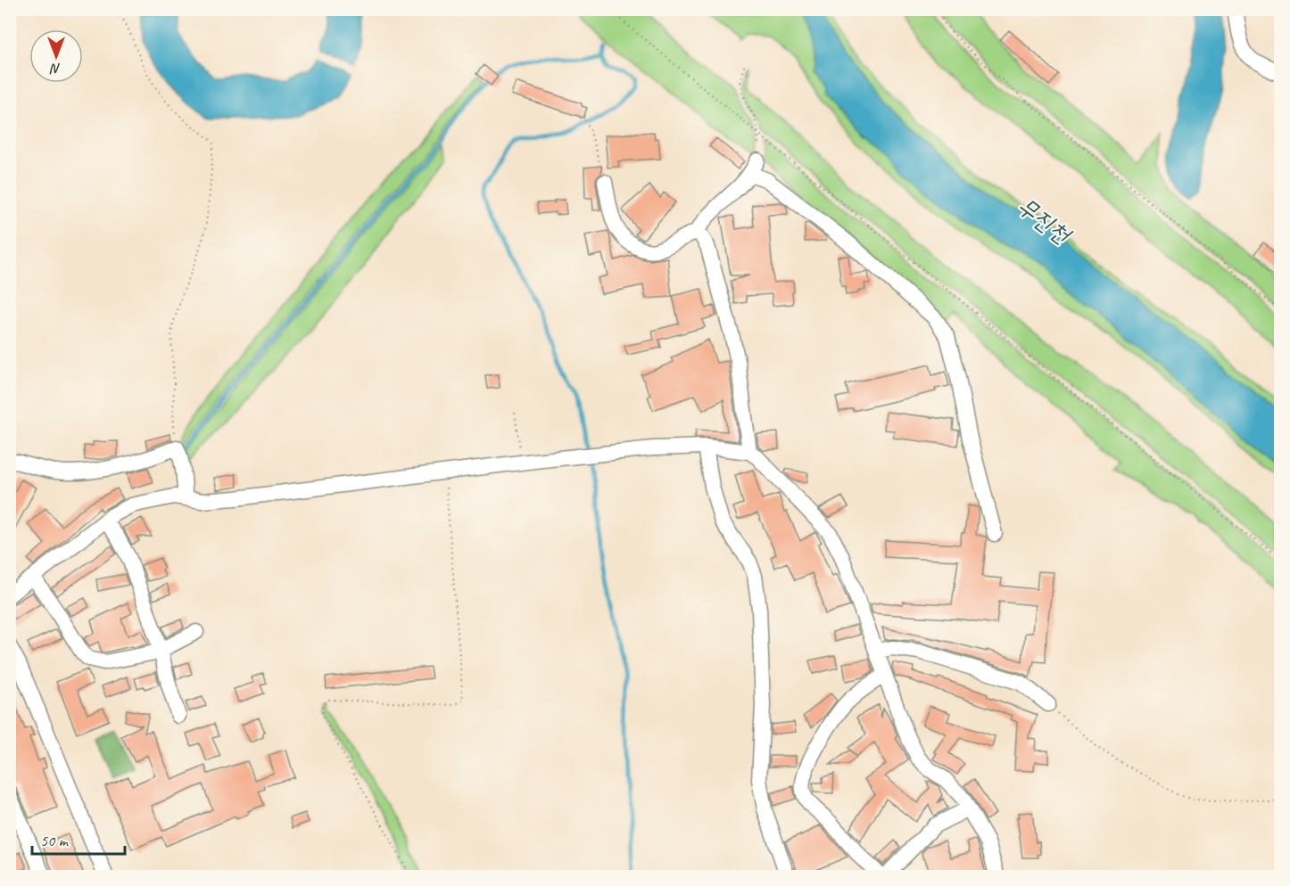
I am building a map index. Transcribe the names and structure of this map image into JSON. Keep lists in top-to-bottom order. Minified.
{"water":["무진천"],"scale_bar":"50 m","north":"bottom"}
